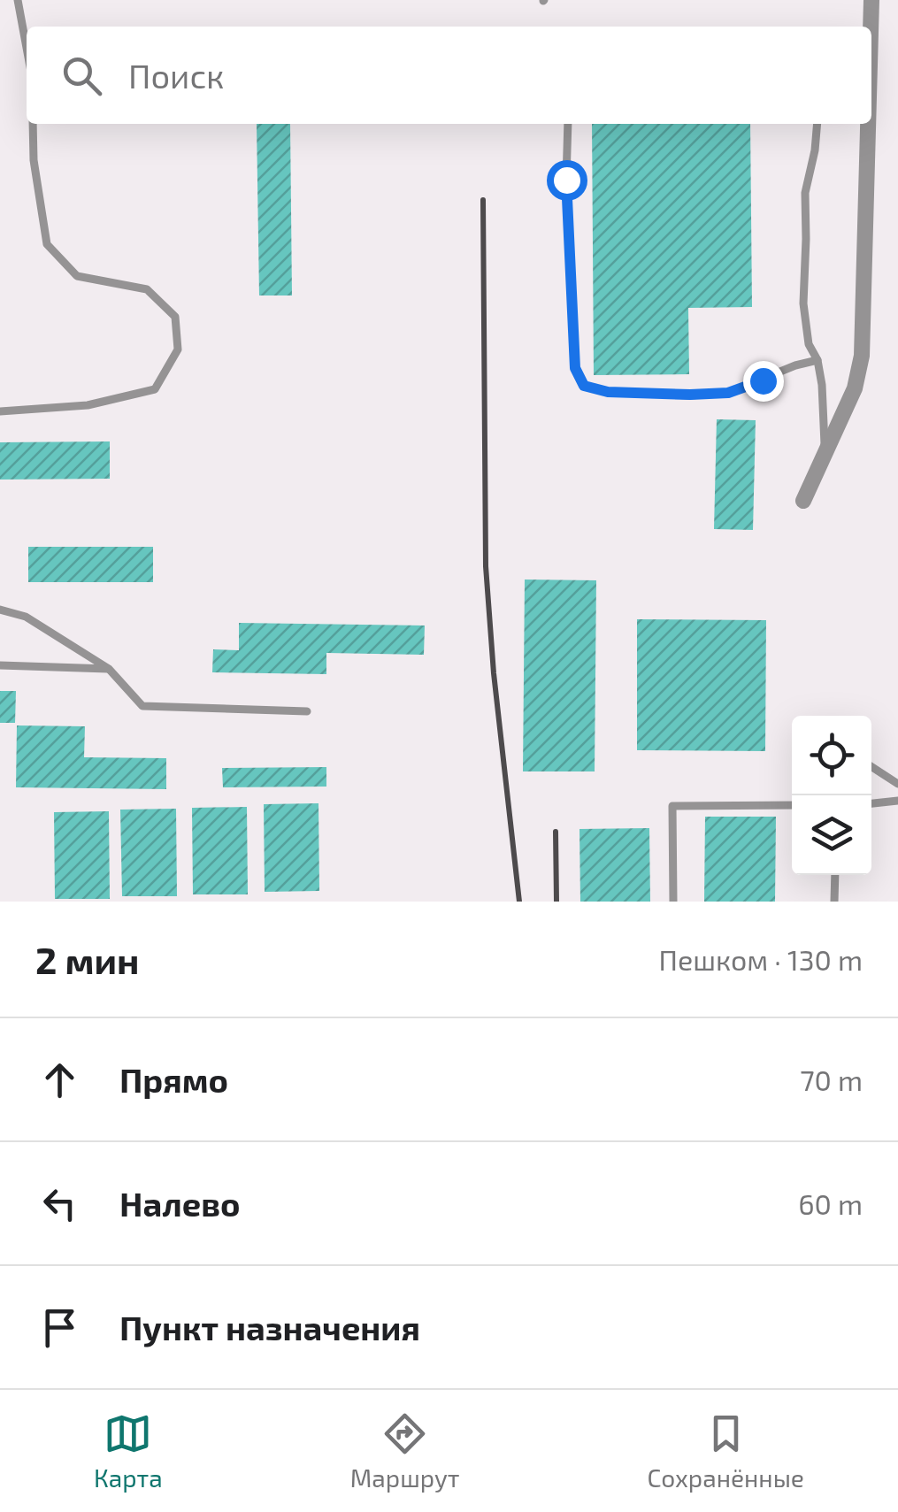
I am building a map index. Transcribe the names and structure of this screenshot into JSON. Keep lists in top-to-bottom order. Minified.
{"page":{"search":"Поиск","heading":["2 мин","Пешком · 130 m"],"list":[["Прямо","70 m"],["Налево","60 m"],"Пункт назначения"],"nav":["Карта","Маршрут","Сохранённые"]}}
